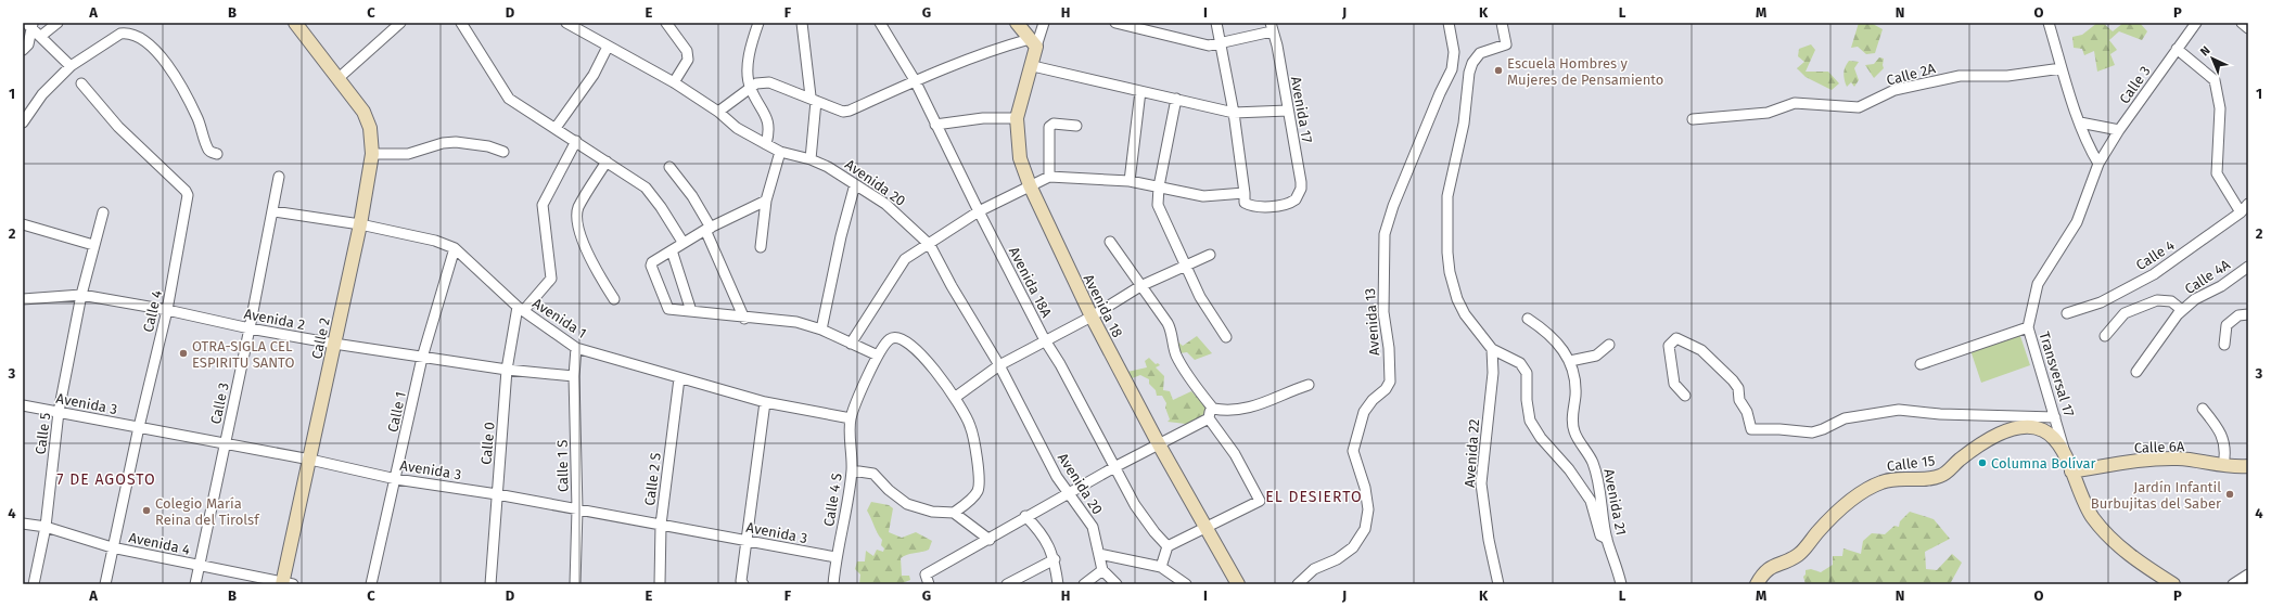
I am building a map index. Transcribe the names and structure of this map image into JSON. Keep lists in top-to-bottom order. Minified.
{"streets":{"main road":["Avenida 18","Calle 2","Transversal 17","Calle 6A","Calle 15"],"street":["Calle 2A","Calle 3","Avenida 17","Avenida 20","Calle 4","Calle 4A","Avenida 18A","Avenida 1","Avenida 2","Avenida 13","Avenida 3","Calle 1","Calle 5","Calle 0","Avenida 22","Calle 1 S","Calle 2 S","Calle 4 S","Avenida 21","Avenida 4"]},"crossings":[["Calle 3","Avenida 1"],["Calle 3","Avenida 2"],["Calle 3","Transversal 17"],["Calle 3","Avenida 3"],["Calle 3","Avenida 4"],["Calle 4","Avenida 2"],["Calle 4","Avenida 3"],["Calle 4","Avenida 4"],["Avenida 1","Calle 2"],["Avenida 1","Calle 1"],["Avenida 1","Calle 0"],["Avenida 1","Calle 1 S"],["Avenida 1","Calle 2 S"],["Avenida 1","Calle 4 S"],["Avenida 2","Calle 2"],["Avenida 2","Calle 1"],["Avenida 2","Calle 5"],["Avenida 2","Calle 0"],["Avenida 2","Calle 1 S"],["Calle 2","Avenida 3"],["Calle 2","Avenida 4"],["Transversal 17","Calle 6A"],["Transversal 17","Calle 15"],["Avenida 3","Calle 1"],["Avenida 3","Calle 5"],["Avenida 3","Calle 0"],["Avenida 3","Calle 1 S"],["Avenida 3","Calle 2 S"],["Avenida 3","Calle 4 S"],["Calle 5","Avenida 4"],["Calle 6A","Calle 15"]],"districts":["7 DE AGOSTO","EL DESIERTO"],"places":["Escuela Hombres y Mujeres de Pensamiento","OTRA-SIGLA CEL ESPIRITU SANTO","Columna Bolívar","Jardín Infantil Burbujitas del Saber","Colegio María Reina del Tirolsf"],"north":"top left","grid":{"columns":["A","B","C","D","E","F","G","H","I","J","K","L","M","N","O","P"],"rows":["1","2","3","4"]}}
